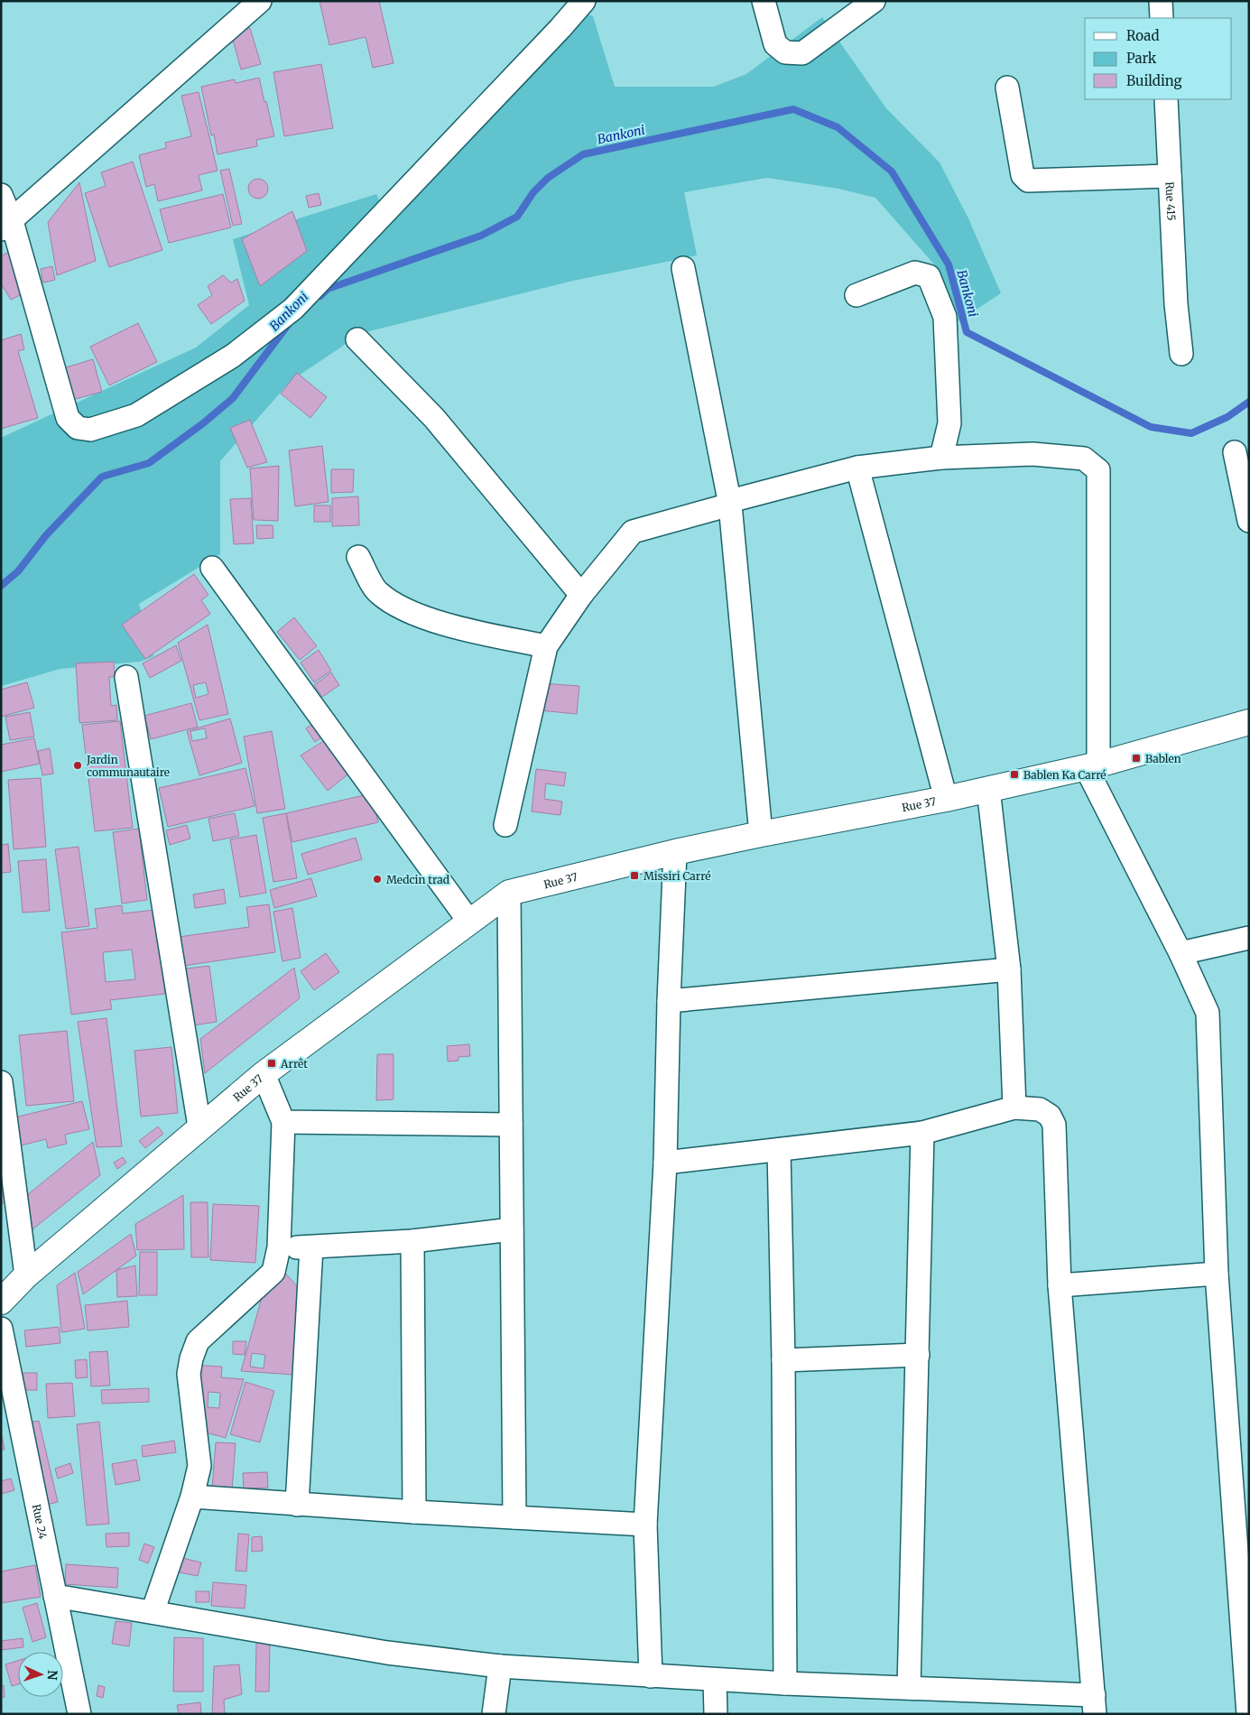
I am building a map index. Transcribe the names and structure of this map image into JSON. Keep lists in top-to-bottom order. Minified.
{"streets":{"main road":["Rue 37"],"street":["Rue 415","Rue 24"]},"water":["Bankoni"],"places":{"transit":["Bablen","Bablen Ka Carré","Missiri Carré","Arrêt"],"other":["Jardin communautaire","Medcin trad"]},"legend":["Road","Park","Building"],"north":"right"}
